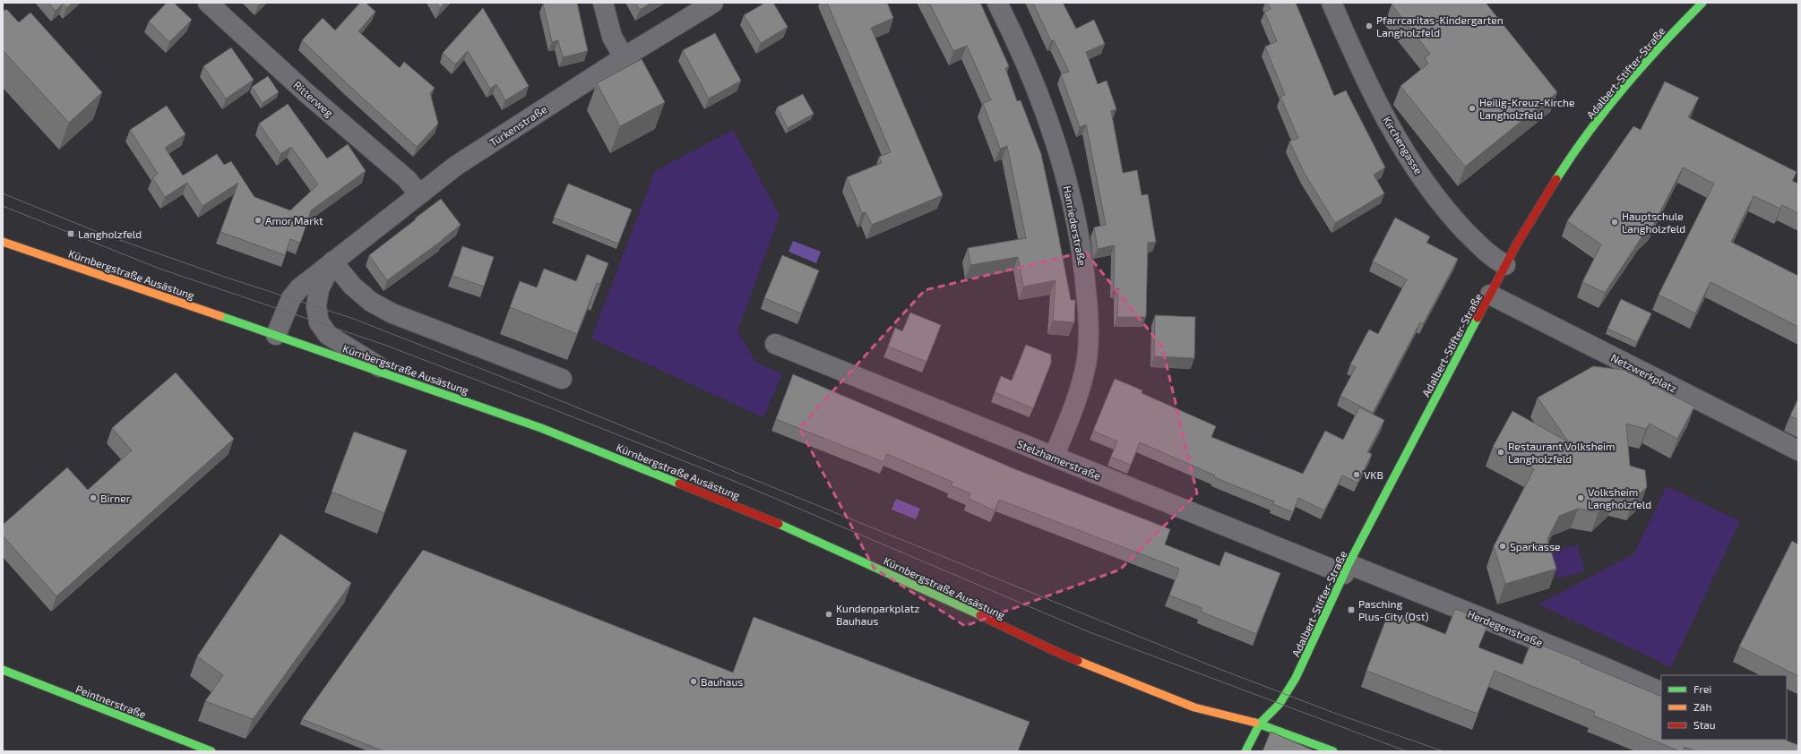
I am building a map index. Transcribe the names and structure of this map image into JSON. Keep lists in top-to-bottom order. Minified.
{"streets":{"main road":["Adalbert-Stifter-Straße","Kürnbergstraße Ausästung","Peintnerstraße"],"street":["Ritterweg","Türkenstraße","Kirchengasse","Hanriederstraße","Netzwerkplatz","Stelzhamerstraße","Herdegenstraße"]},"crossings":[["Adalbert-Stifter-Straße","Kirchengasse"],["Adalbert-Stifter-Straße","Kürnbergstraße Ausästung"],["Adalbert-Stifter-Straße","Netzwerkplatz"],["Adalbert-Stifter-Straße","Stelzhamerstraße"],["Adalbert-Stifter-Straße","Herdegenstraße"],["Ritterweg","Türkenstraße"],["Türkenstraße","Kürnbergstraße Ausästung"],["Hanriederstraße","Stelzhamerstraße"],["Stelzhamerstraße","Herdegenstraße"]],"places":{"other":["Pfarrcaritas-Kindergarten Langholzfeld","Heilig-Kreuz-Kirche Langholzfeld","Amor Markt","Hauptschule Langholzfeld","Restaurant Volksheim Langholzfeld","VKB","Birner","Volksheim Langholzfeld","Sparkasse","Kundenparkplatz Bauhaus","Bauhaus"],"transit":["Langholzfeld","Pasching Plus-City (Ost)"]},"legend":["Frei","Zäh","Stau"]}
